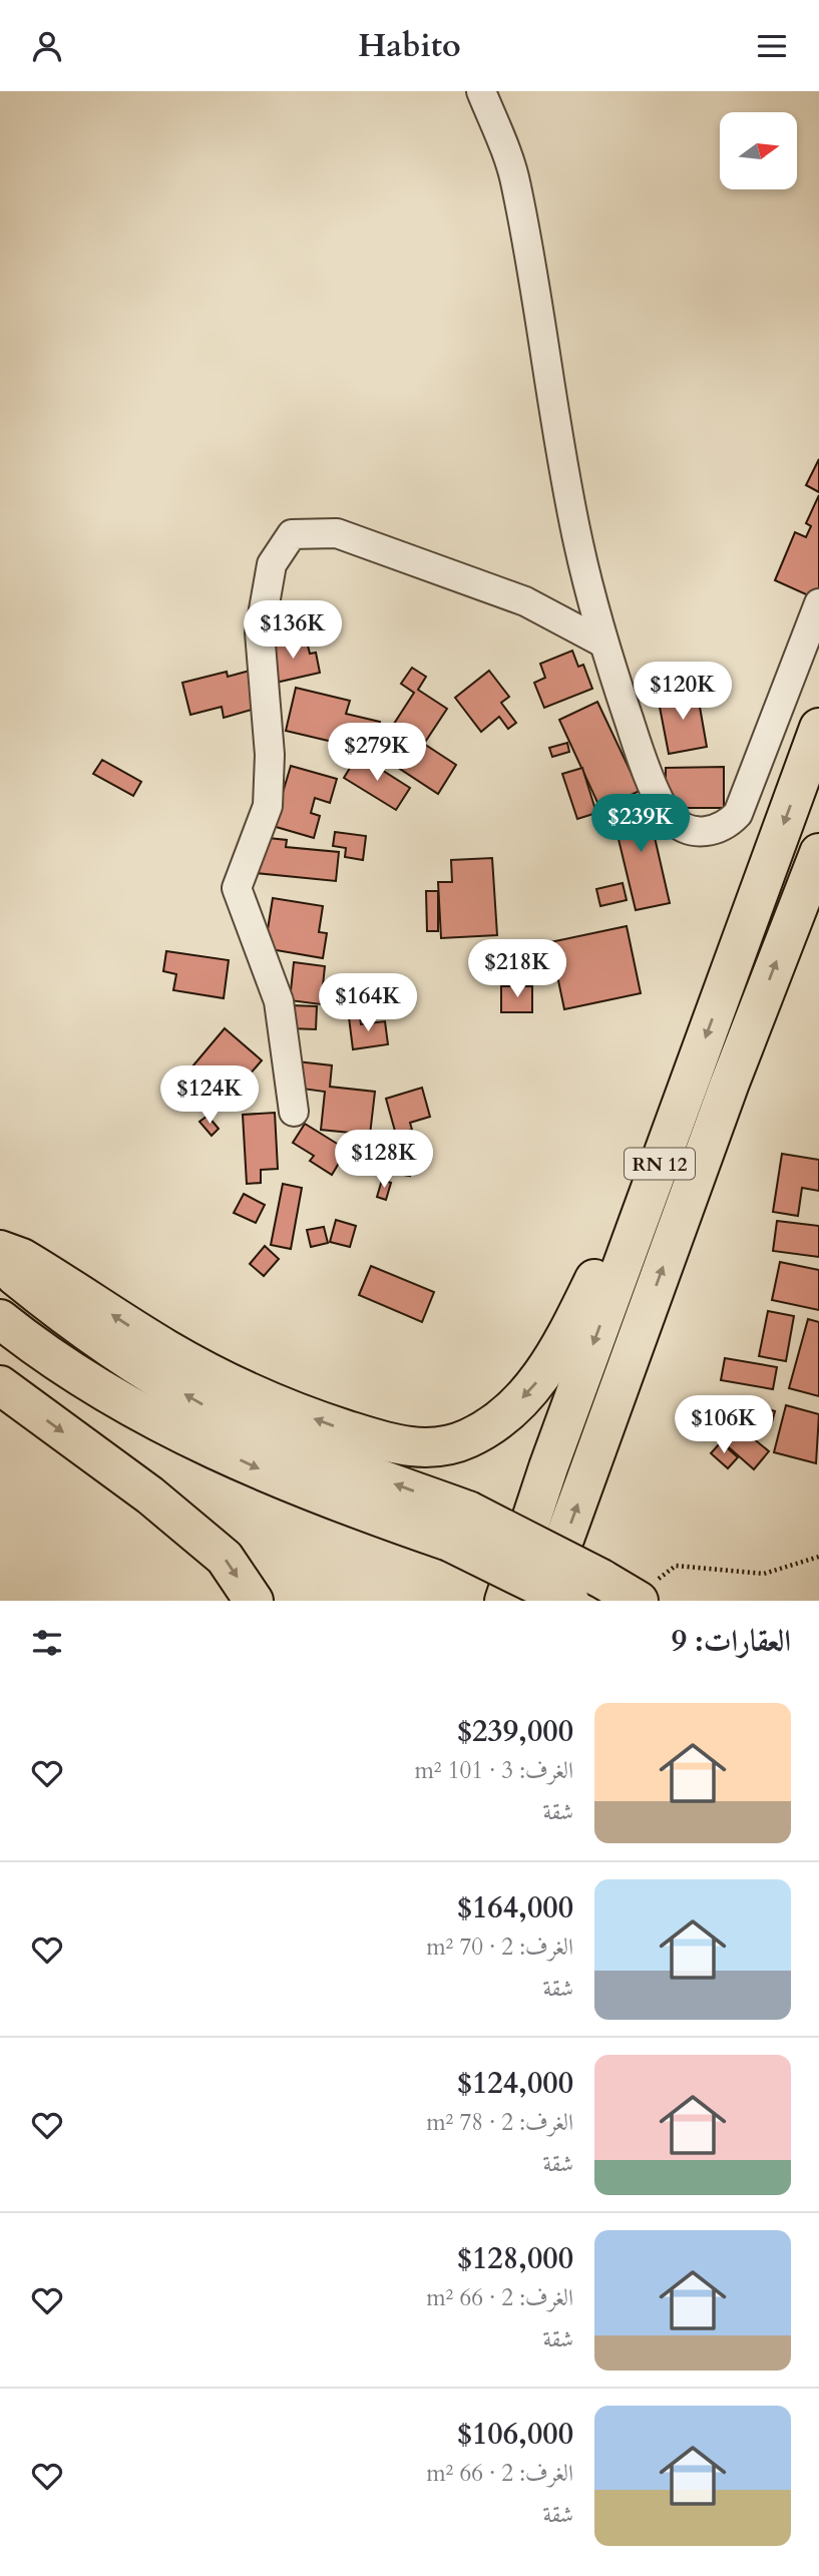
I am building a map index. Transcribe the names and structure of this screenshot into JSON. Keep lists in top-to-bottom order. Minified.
{"streets":{"highway":["RN 12"]},"north":"right","page":{"header":"Habito","price":["$136K","$120K","$279K","$239K","$218K","$164K","$124K","$128K","$106K"],"heading":"العقارات: 9","list":[{"name":"$239,000","note":"الغرف: 3 · 101 m² · شقة"},{"name":"$164,000","note":"الغرف: 2 · 70 m² · شقة"},{"name":"$124,000","note":"الغرف: 2 · 78 m² · شقة"},{"name":"$128,000","note":"الغرف: 2 · 66 m² · شقة"},{"name":"$106,000","note":"الغرف: 2 · 66 m² · شقة"}]}}
